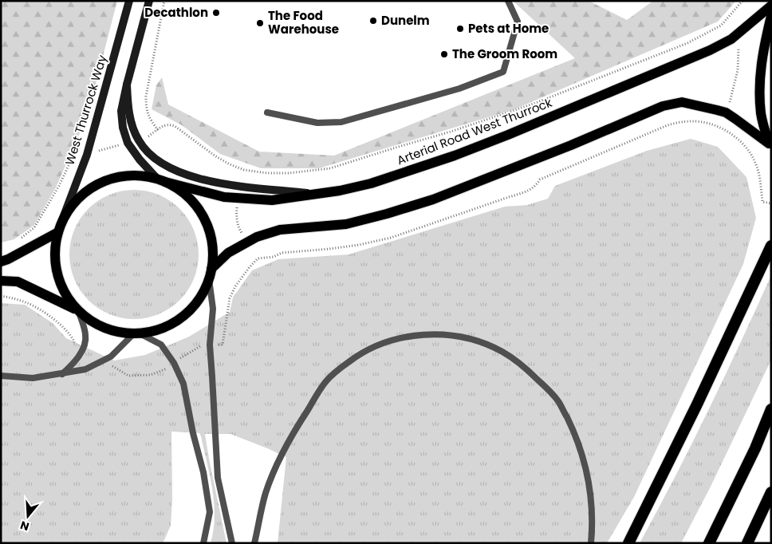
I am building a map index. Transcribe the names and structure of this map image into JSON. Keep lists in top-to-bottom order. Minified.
{"streets":{"main road":["West Thurrock Way","Arterial Road West Thurrock"]},"crossings":[["West Thurrock Way","Arterial Road West Thurrock"]],"places":["Decathlon","Dunelm","The Food Warehouse","Pets at Home","The Groom Room"],"north":"bottom"}
